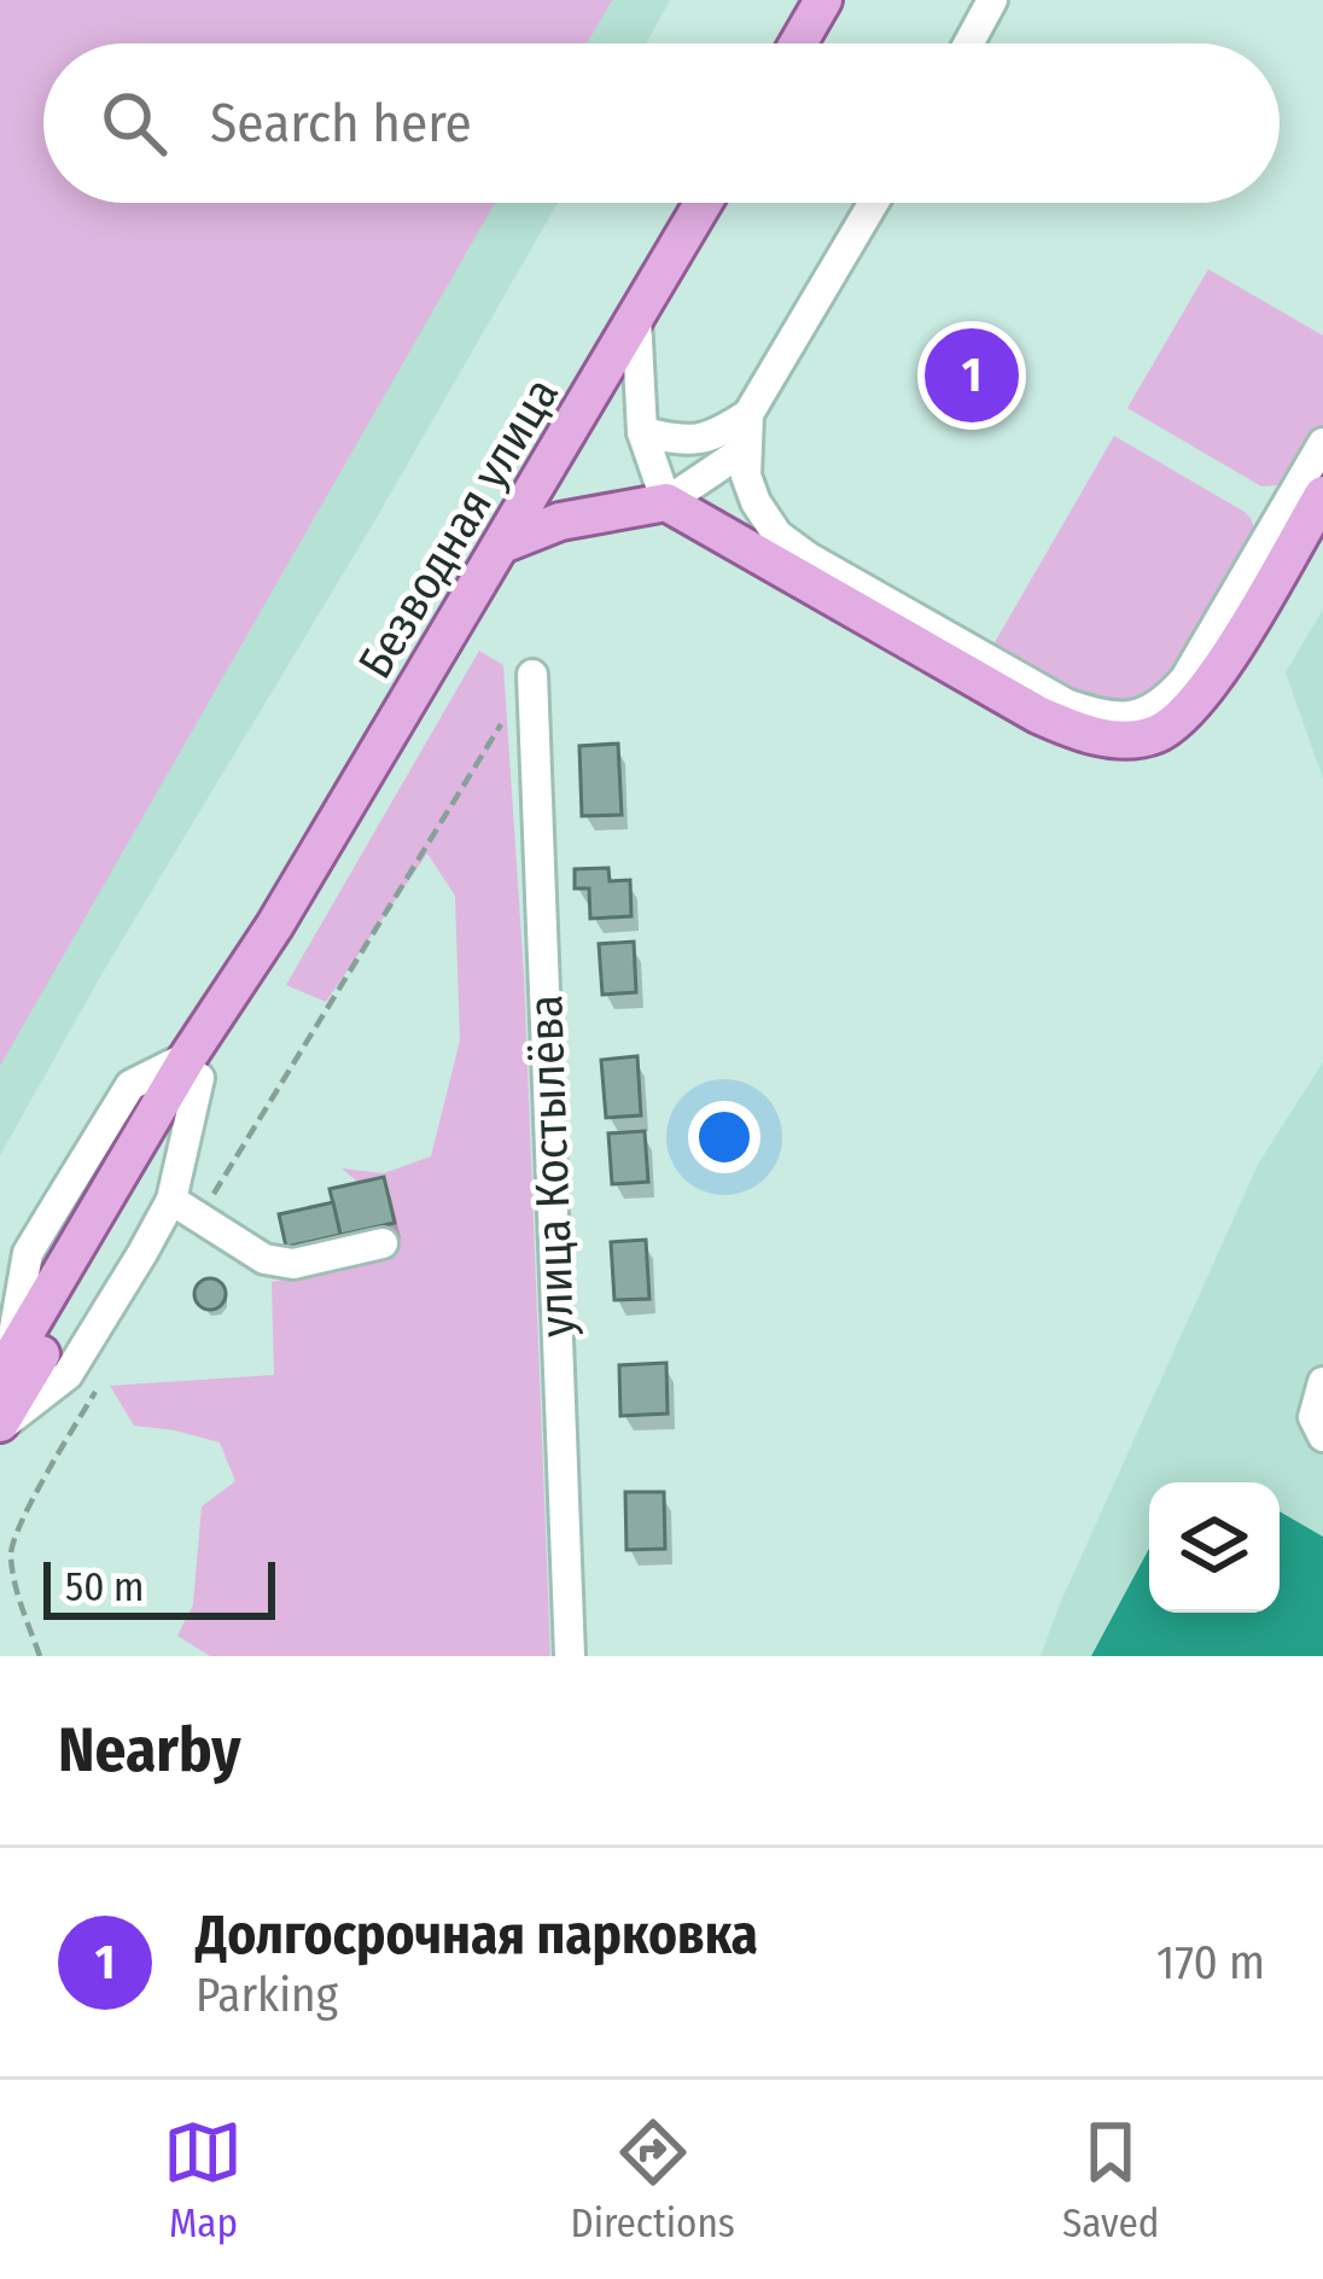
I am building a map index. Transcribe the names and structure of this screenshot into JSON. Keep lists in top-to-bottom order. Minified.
{"streets":{"main road":["Безводная улица"],"street":["улица Костылёва"]},"scale_bar":"50 m","page":{"search":"Search here","pins":"1","scale":"50 m","heading":"Nearby","list":[{"mark":"1","name":"Долгосрочная парковка","note":"Parking","value":"170 m"}],"nav":["Map","Directions","Saved"]}}
